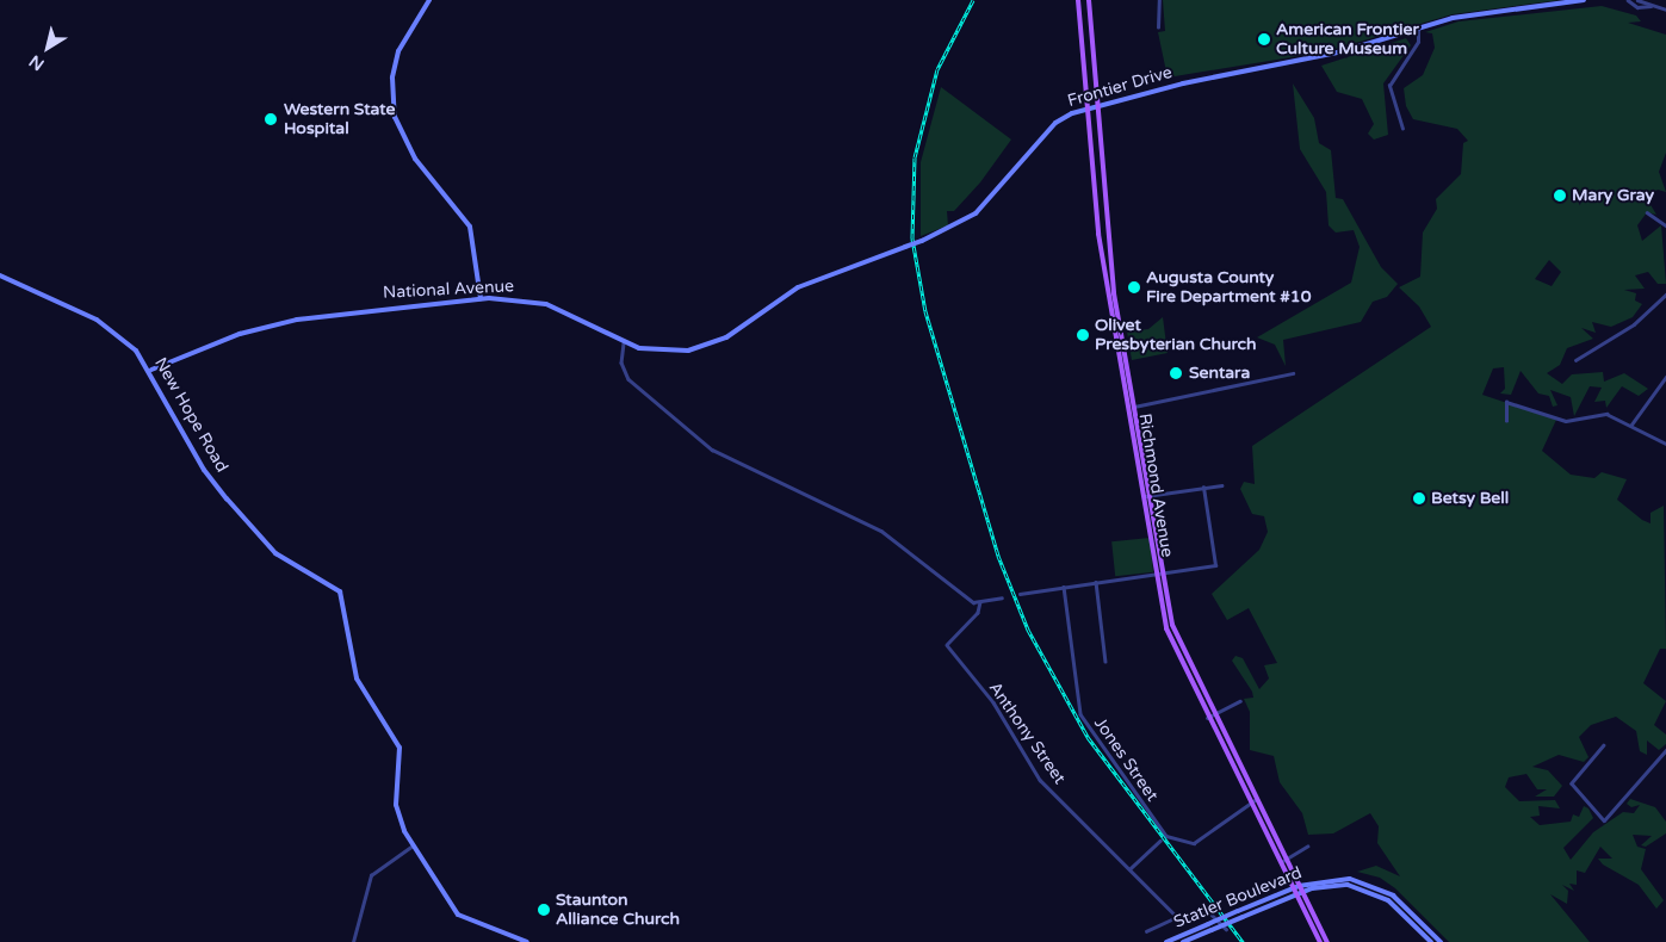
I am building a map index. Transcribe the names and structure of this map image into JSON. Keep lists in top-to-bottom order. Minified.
{"streets":{"main road":["Richmond Avenue"],"street":["Frontier Drive","National Avenue","New Hope Road","Anthony Street","Jones Street","Statler Boulevard"]},"crossings":[["Frontier Drive","National Avenue"],["Frontier Drive","Richmond Avenue"],["National Avenue","New Hope Road"],["Richmond Avenue","Jones Street"],["Richmond Avenue","Statler Boulevard"]],"places":["American Frontier Culture Museum","Western State Hospital","Mary Gray","Augusta County Fire Department #10","Olivet Presbyterian Church","Sentara","Betsy Bell","Staunton Alliance Church"],"north":"bottom left"}
